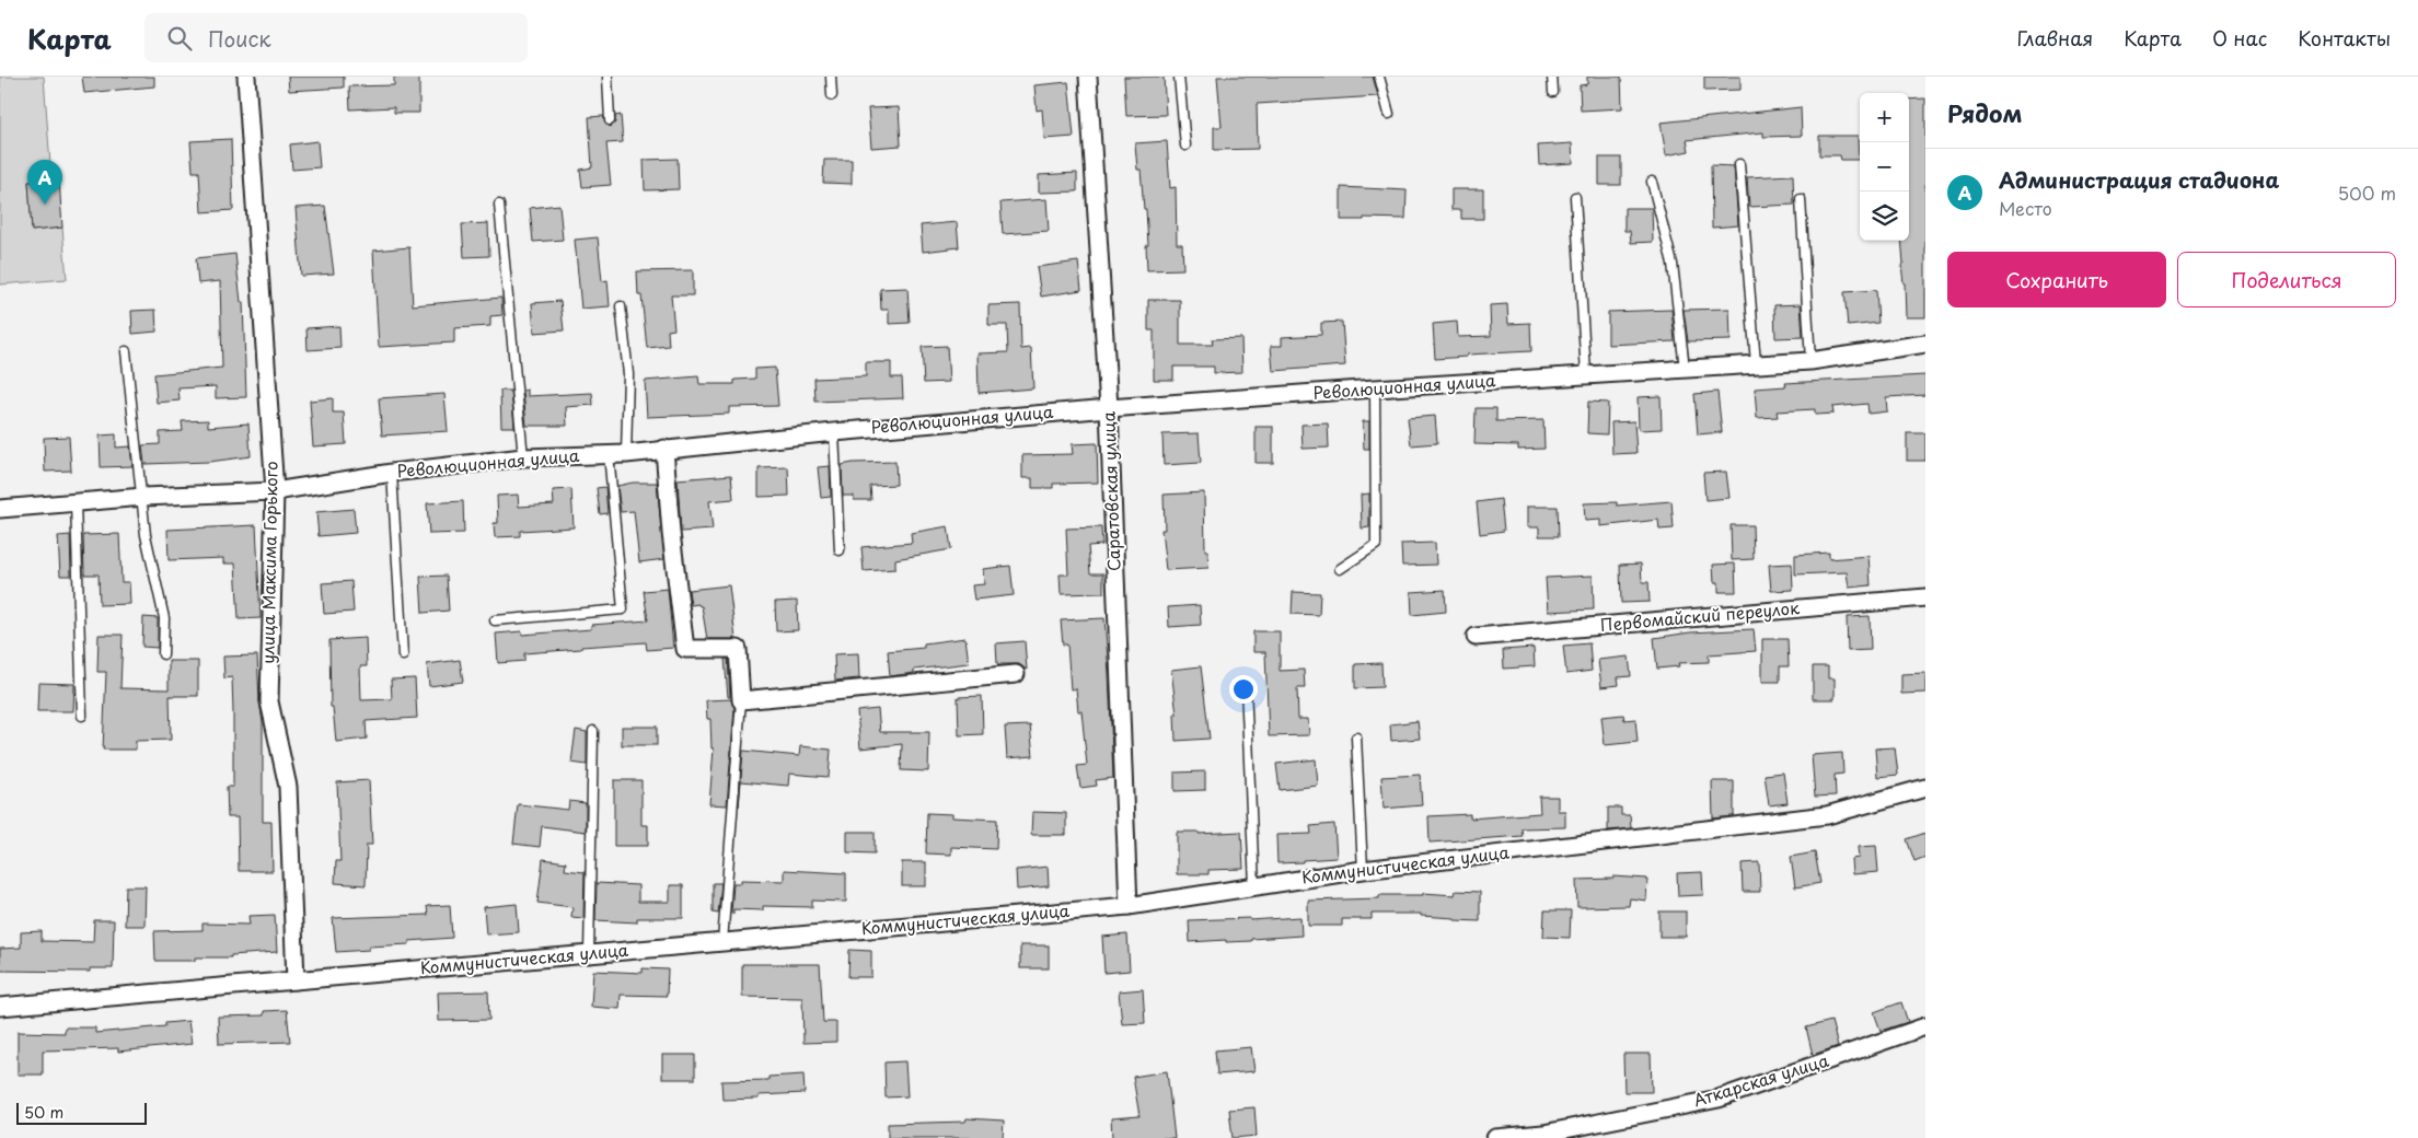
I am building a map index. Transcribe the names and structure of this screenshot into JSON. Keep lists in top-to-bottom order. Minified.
{"streets":{"street":["Революционная улица","Саратовская улица","улица Максима Горького","Первомайский переулок","Коммунистическая улица","Аткарская улица"]},"crossings":[["Революционная улица","Саратовская улица"],["Революционная улица","улица Максима Горького"],["Саратовская улица","Коммунистическая улица"],["улица Максима Горького","Коммунистическая улица"]],"scale_bar":"50 m","page":{"header":"Карта","search":"Поиск","nav":["Главная","Карта","О нас","Контакты"],"heading":"Рядом","map_buttons":["+","−"],"list":[{"mark":"A","name":"Администрация стадиона","note":"Место","value":"500 m"}],"pins":"A","buttons":["Сохранить","Поделиться"],"scale":"50 m"}}
